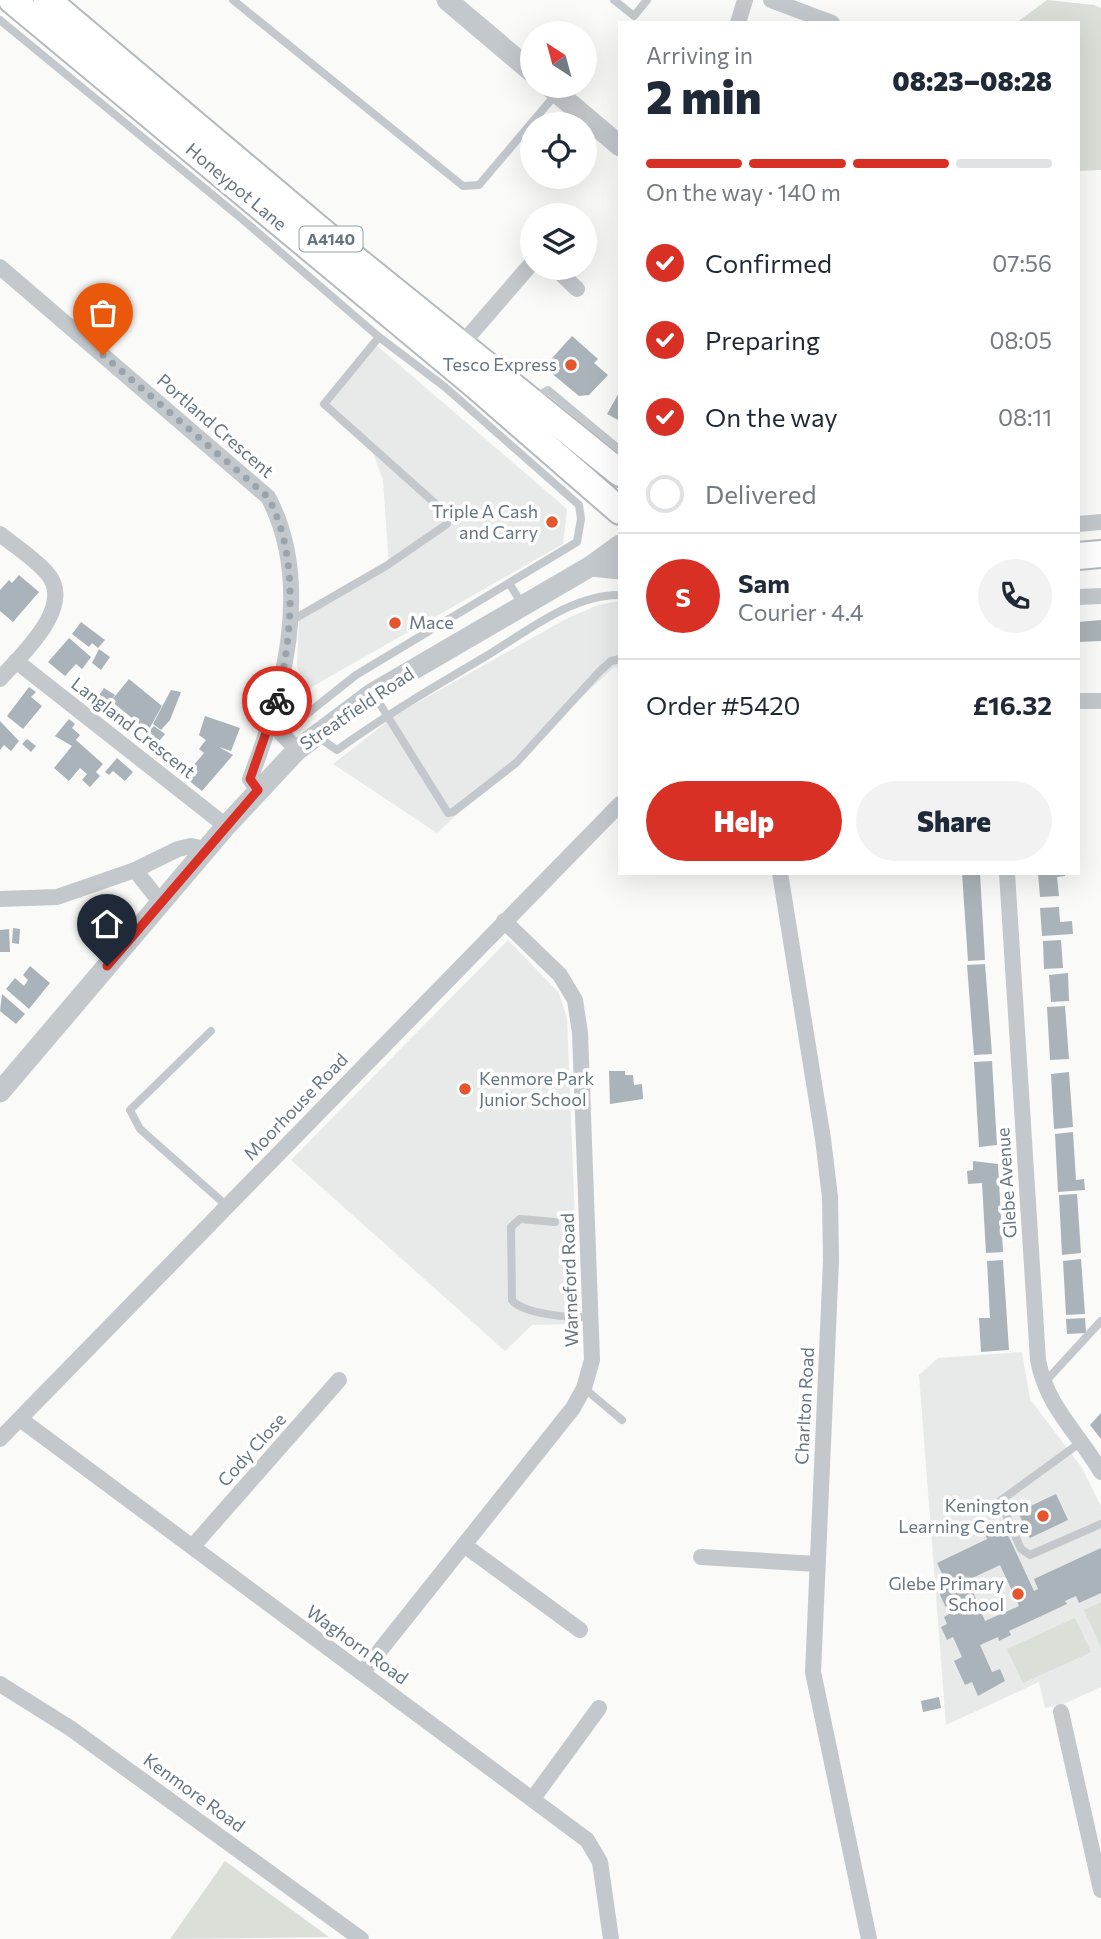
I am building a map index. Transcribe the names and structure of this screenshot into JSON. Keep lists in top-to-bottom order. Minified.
{"streets":{"main road":["Honeypot Lane","A4140"],"street":["Portland Crescent","Streatfield Road","Langland Crescent","Moorhouse Road","Glebe Avenue","Warneford Road","Charlton Road","Cody Close","Waghorn Road","Kenmore Road"]},"crossings":[["Portland Crescent","Streatfield Road"],["Streatfield Road","Langland Crescent"],["Moorhouse Road","Warneford Road"],["Moorhouse Road","Waghorn Road"],["Warneford Road","Waghorn Road"],["Cody Close","Waghorn Road"]],"places":["Tesco Express","Triple A Cash and Carry","Mace","Kenmore Park Junior School","Kenington Learning Centre","Glebe Primary School"],"north":"top left","page":{"heading":["2 min","Arriving in","08:23–08:28"],"panel":["Sam","Courier · 4.4","Order #5420","£16.32"],"bar":"On the way · 140 m","list":[["Confirmed","07:56"],["Preparing","08:05"],["On the way","08:11"],"Delivered"],"round":"S","buttons":["Help","Share"]}}
